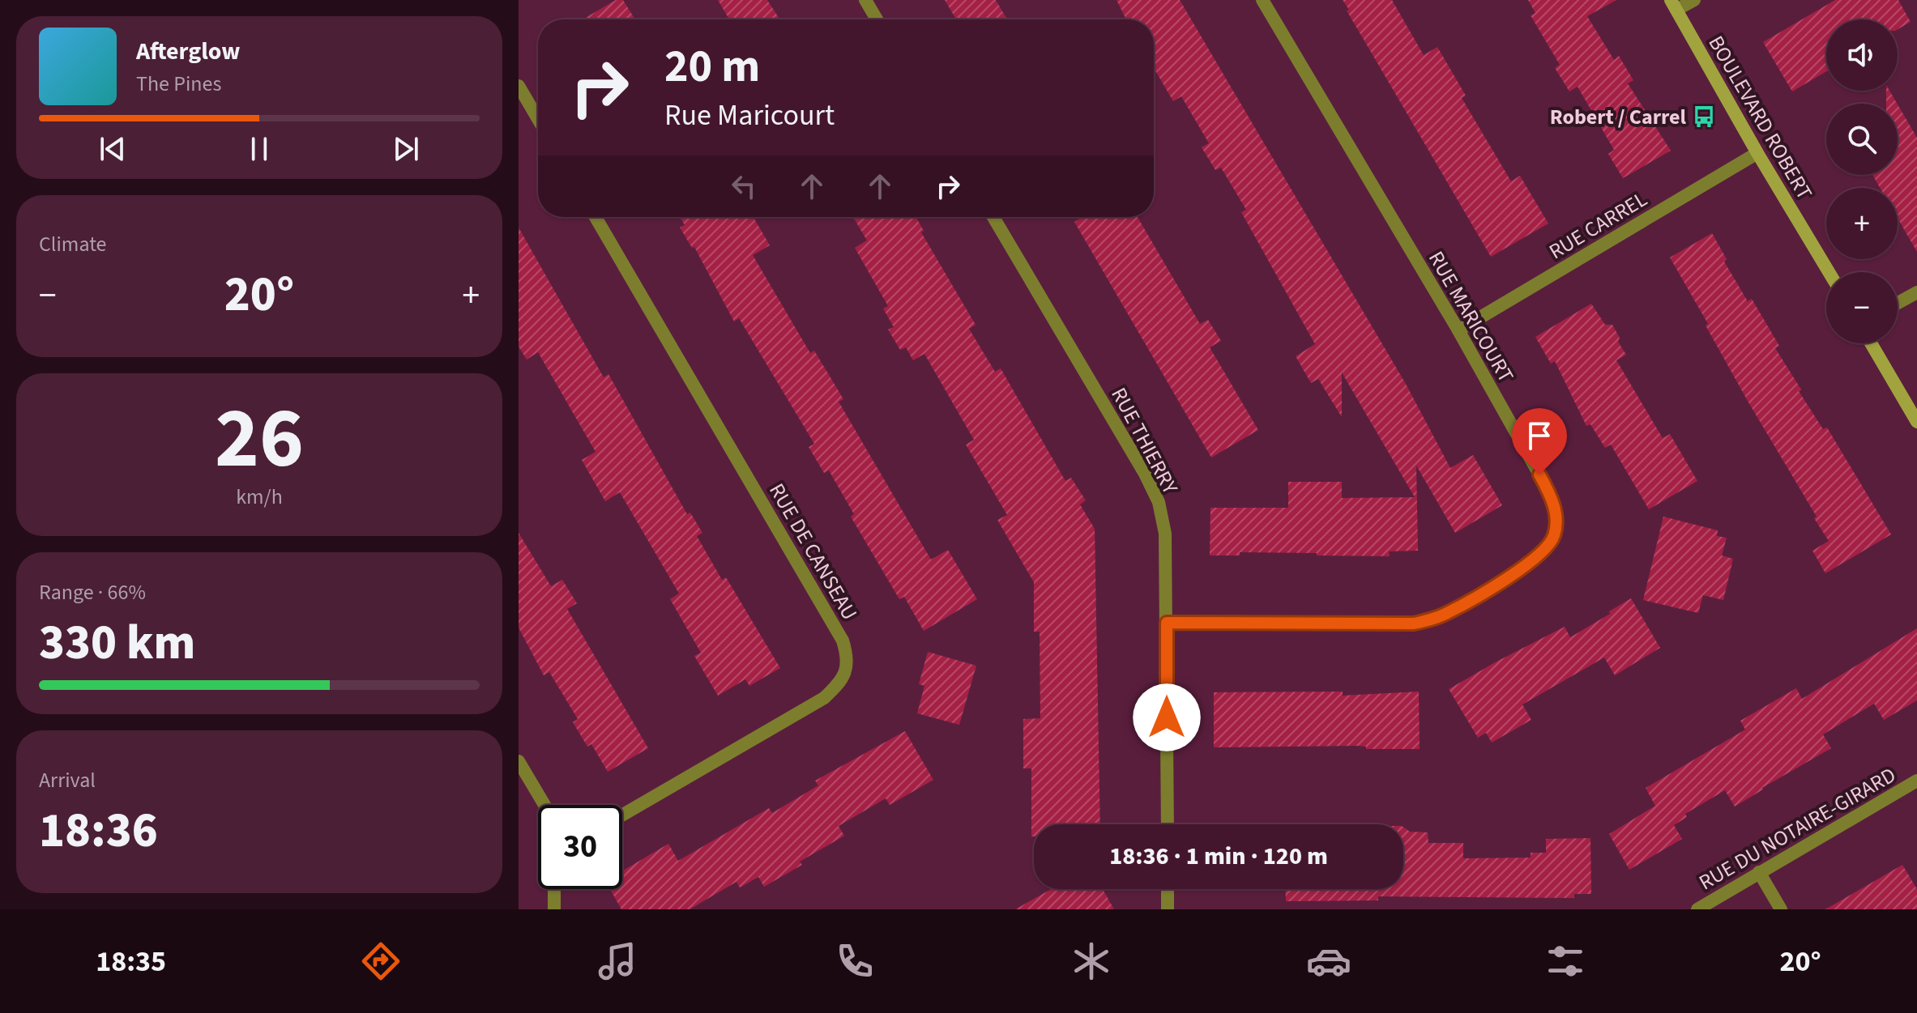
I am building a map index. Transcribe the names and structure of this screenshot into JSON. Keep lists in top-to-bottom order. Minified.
{"streets":{"street":["BOULEVARD ROBERT","RUE CARREL","RUE MARICOURT","RUE THIERRY","RUE DE CANSEAU","RUE DU NOTAIRE-GIRARD"]},"crossings":[["BOULEVARD ROBERT","RUE CARREL"],["RUE CARREL","RUE MARICOURT"],["RUE MARICOURT","RUE THIERRY"]],"places":{"bus stop":["Robert / Carrel"]},"page":{"map_buttons":["+","−"],"turn":["20 m","Rue Maricourt"],"song":["Afterglow","The Pines"],"tile":["Climate",["26","km/h"],["Range · 66%","330 km"],["Arrival","18:36"]],"heat":["−","20°","+"],"limit":"30","trip":"18:36 · 1 min · 120 m","tabs":["18:35","20°"]}}
